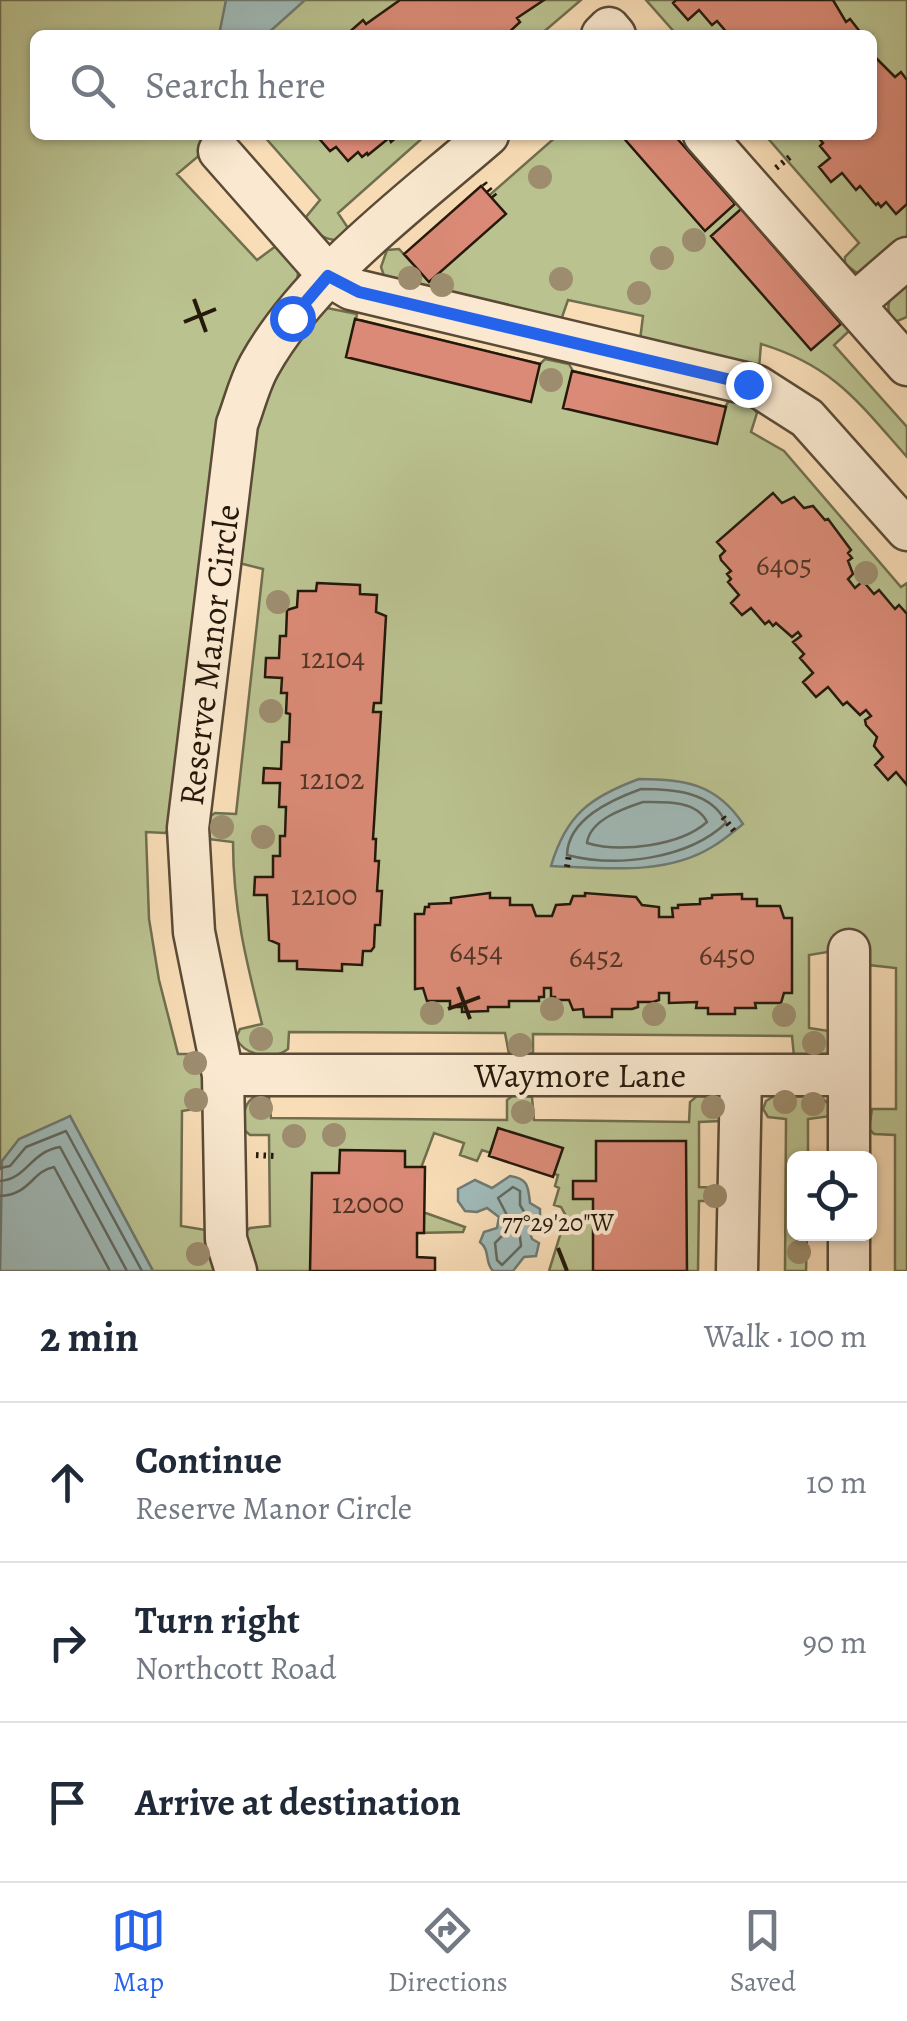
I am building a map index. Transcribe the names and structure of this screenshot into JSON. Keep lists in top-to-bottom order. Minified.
{"streets":{"street":["Reserve Manor Circle","Waymore Lane"]},"crossings":[["Reserve Manor Circle","Waymore Lane"]],"house_numbers":["6405","12104","12102","12100","6454","6450","6452","12000"],"page":{"search":"Search here","heading":["2 min","Walk · 100 m"],"list":[["Continue","Reserve Manor Circle","10 m"],["Turn right","Northcott Road","90 m"],"Arrive at destination"],"nav":["Map","Directions","Saved"]},"coordinates":["77°29'20\"W"]}
